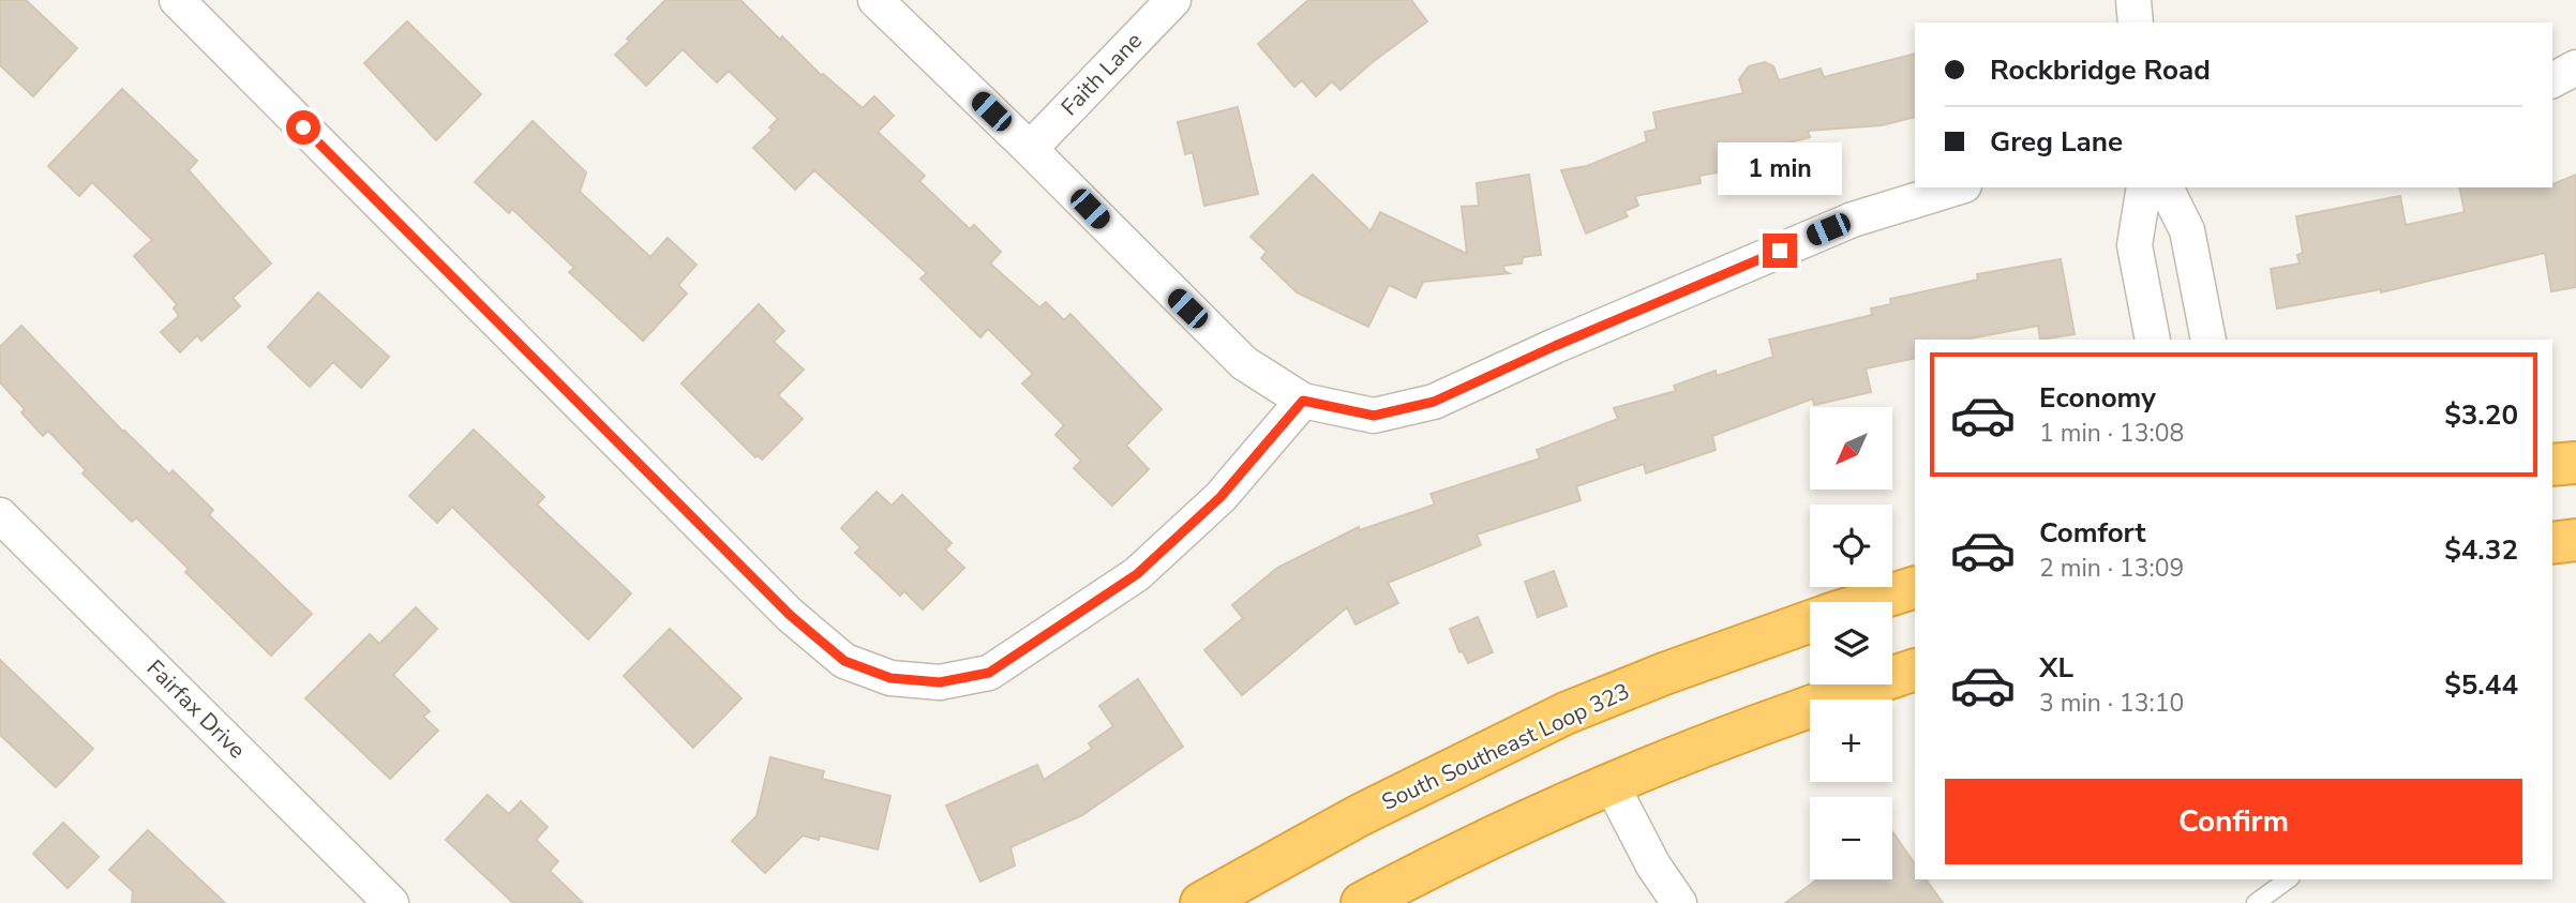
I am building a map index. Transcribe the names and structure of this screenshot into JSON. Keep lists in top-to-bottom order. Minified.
{"streets":{"highway":["South Southeast Loop 323"],"street":["Faith Lane","Fairfax Drive"]},"north":"bottom left","page":{"banner":["Rockbridge Road","Greg Lane"],"bubble":"1 min","list":[{"name":"Economy","note":"1 min · 13:08","value":"$3.20"},{"name":"Comfort","note":"2 min · 13:09","value":"$4.32"},{"name":"XL","note":"3 min · 13:10","value":"$5.44"}],"map_buttons":["+","−"],"buttons":"Confirm"}}
